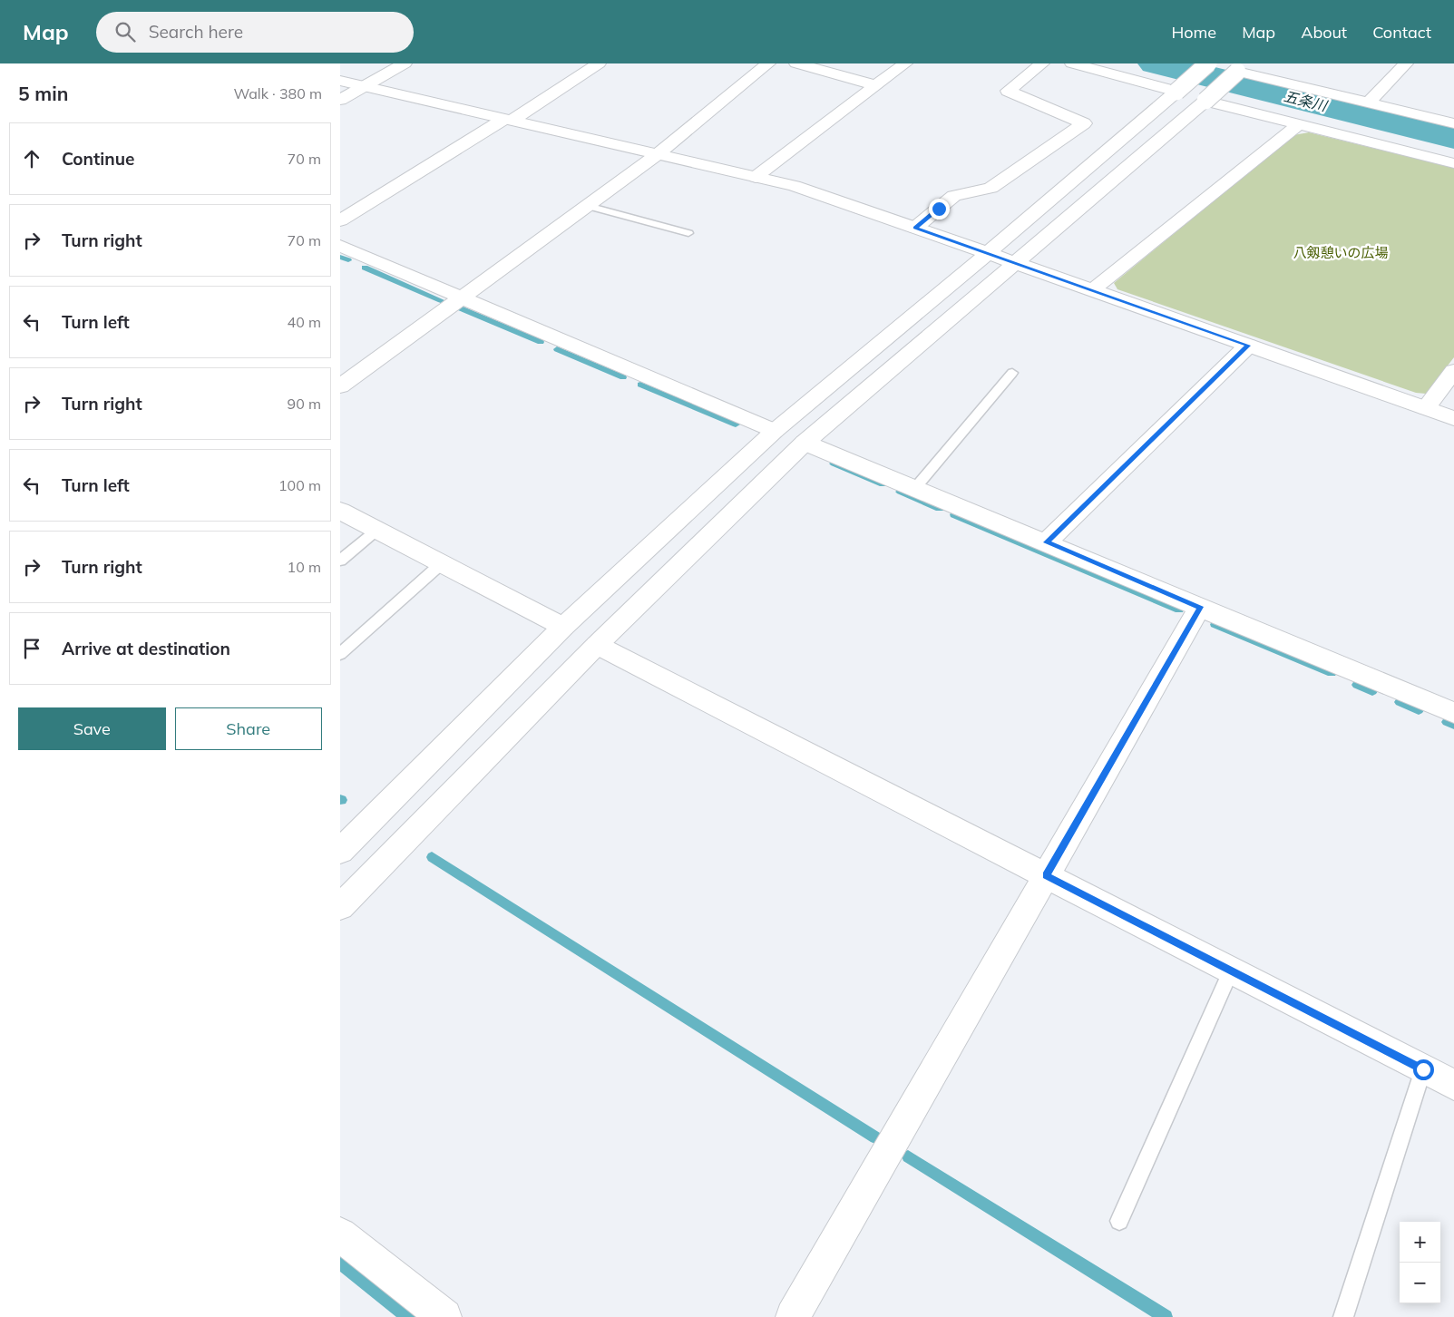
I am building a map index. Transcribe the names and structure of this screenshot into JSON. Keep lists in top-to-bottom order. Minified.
{"water":["五条川"],"parks":["八剱憩いの広場"],"page":{"header":"Map","search":"Search here","nav":["Home","Map","About","Contact"],"heading":["5 min","Walk · 380 m"],"list":[["Continue","70 m"],["Turn right","70 m"],["Turn left","40 m"],["Turn right","90 m"],["Turn left","100 m"],["Turn right","10 m"],"Arrive at destination"],"buttons":["Save","Share"],"map_buttons":["+","−"]}}
